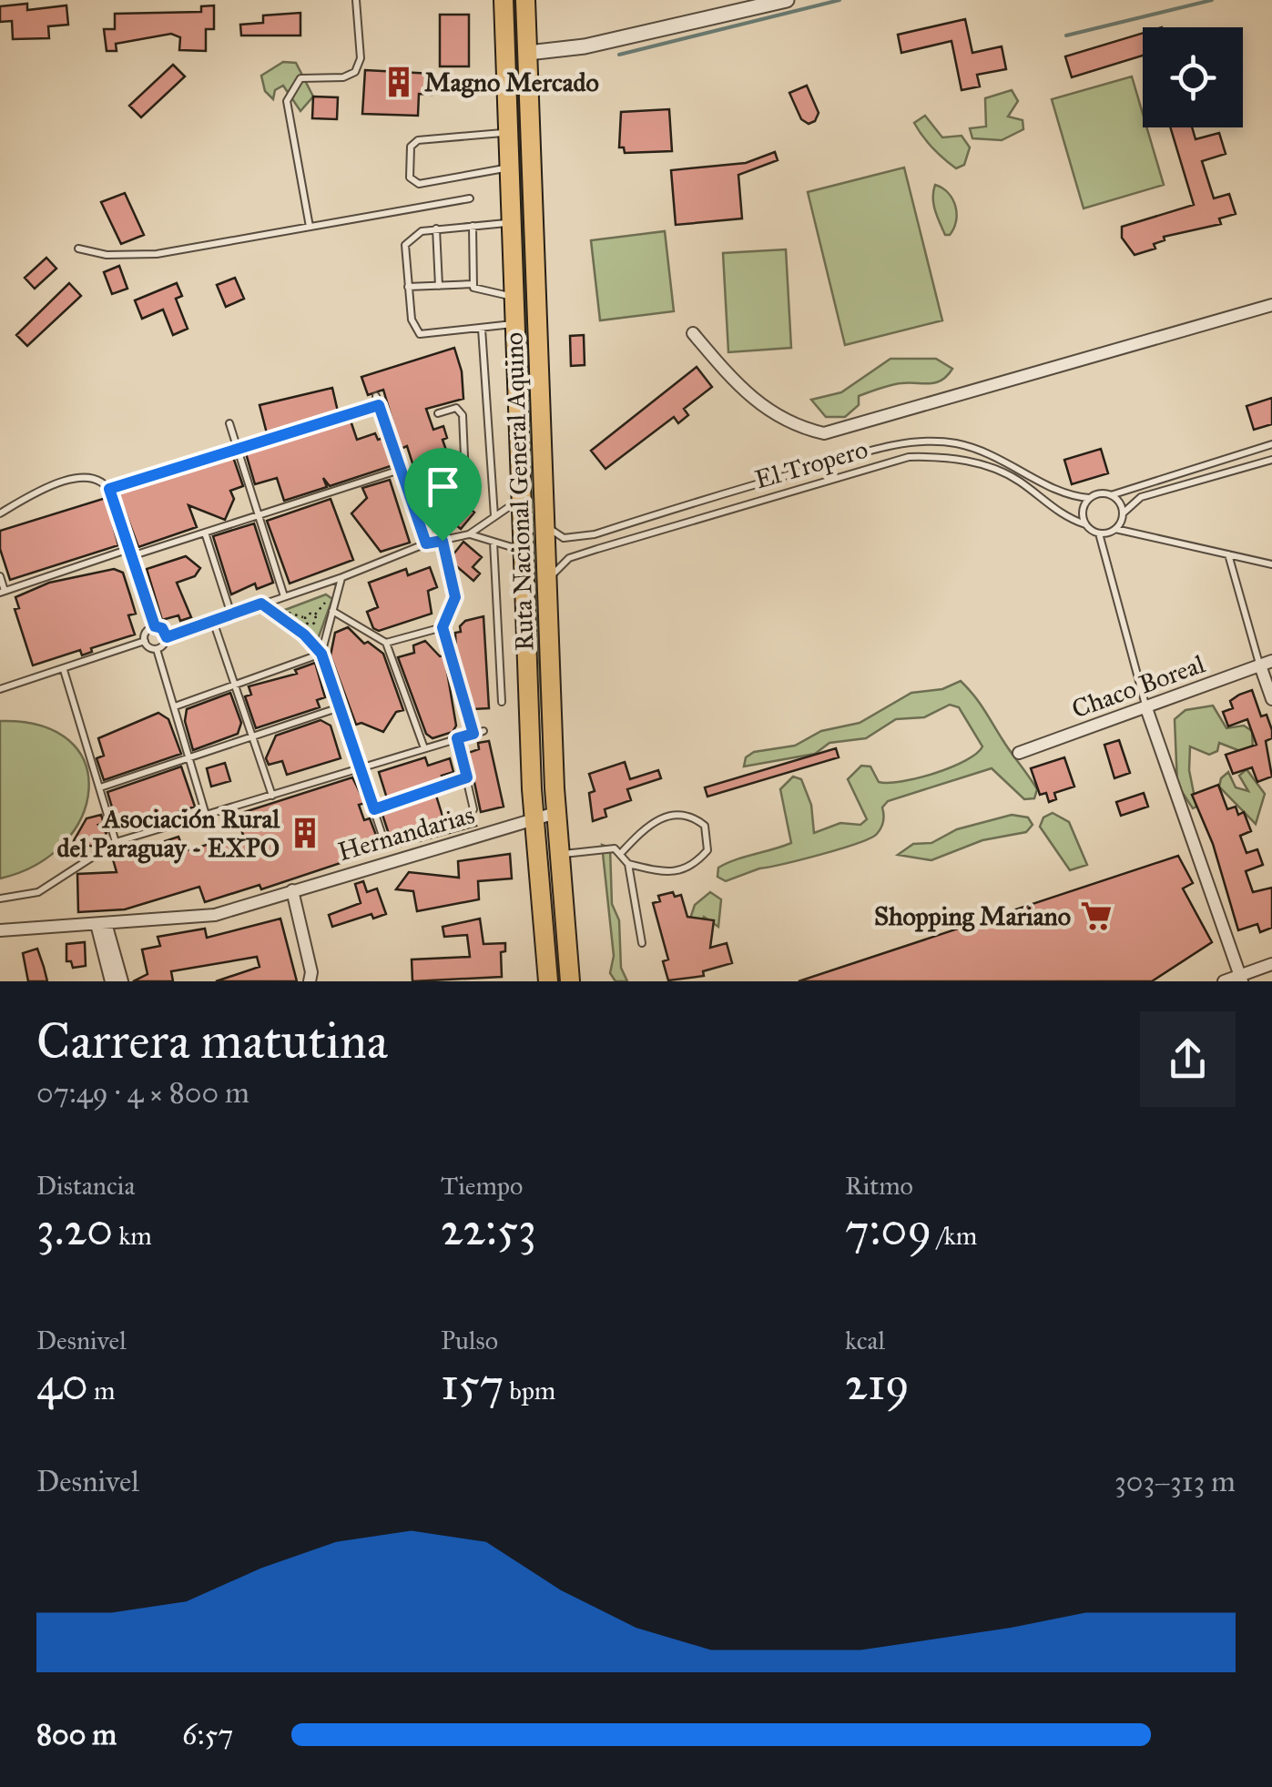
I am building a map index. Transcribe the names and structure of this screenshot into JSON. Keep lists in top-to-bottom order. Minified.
{"streets":{"highway":["Ruta Nacional General Aquino"],"street":["Chaco Boreal","Hernandarias"],"lane":["El Tropero"]},"crossings":[["El Tropero","Ruta Nacional General Aquino"],["Ruta Nacional General Aquino","Hernandarias"]],"places":{"building":["Magno Mercado","Asociación Rural del Paraguay - EXPO"],"supermarket":["Shopping Mariano"]},"page":{"heading":["Carrera matutina","07:49 · 4 × 800 m"],"stats":[["Distancia","3.20 km"],["Tiempo","22:53"],["Ritmo","7:09 /km"],["Desnivel","40 m"],["Pulso","157 bpm"],["kcal","219"]],"chart":["Desnivel","303–313 m"],"list":[{"name":"800 m","note":"6:57"}]}}
